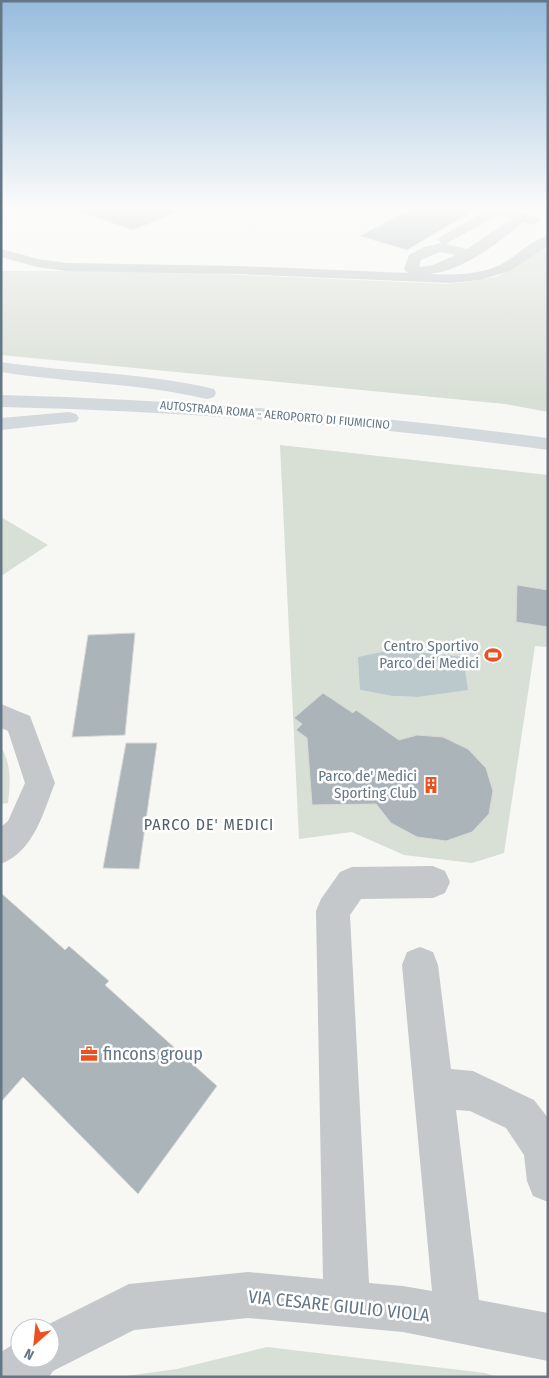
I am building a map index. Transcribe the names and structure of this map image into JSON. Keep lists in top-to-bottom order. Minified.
{"streets":{"highway":["AUTOSTRADA ROMA - AEROPORTO DI FIUMICINO"],"street":["VIA CESARE GIULIO VIOLA"]},"districts":["PARCO DE' MEDICI"],"places":{"sports":["Centro Sportivo Parco dei Medici"],"building":["Parco de' Medici Sporting Club"],"office":["fincons group"]},"north":"bottom left"}
